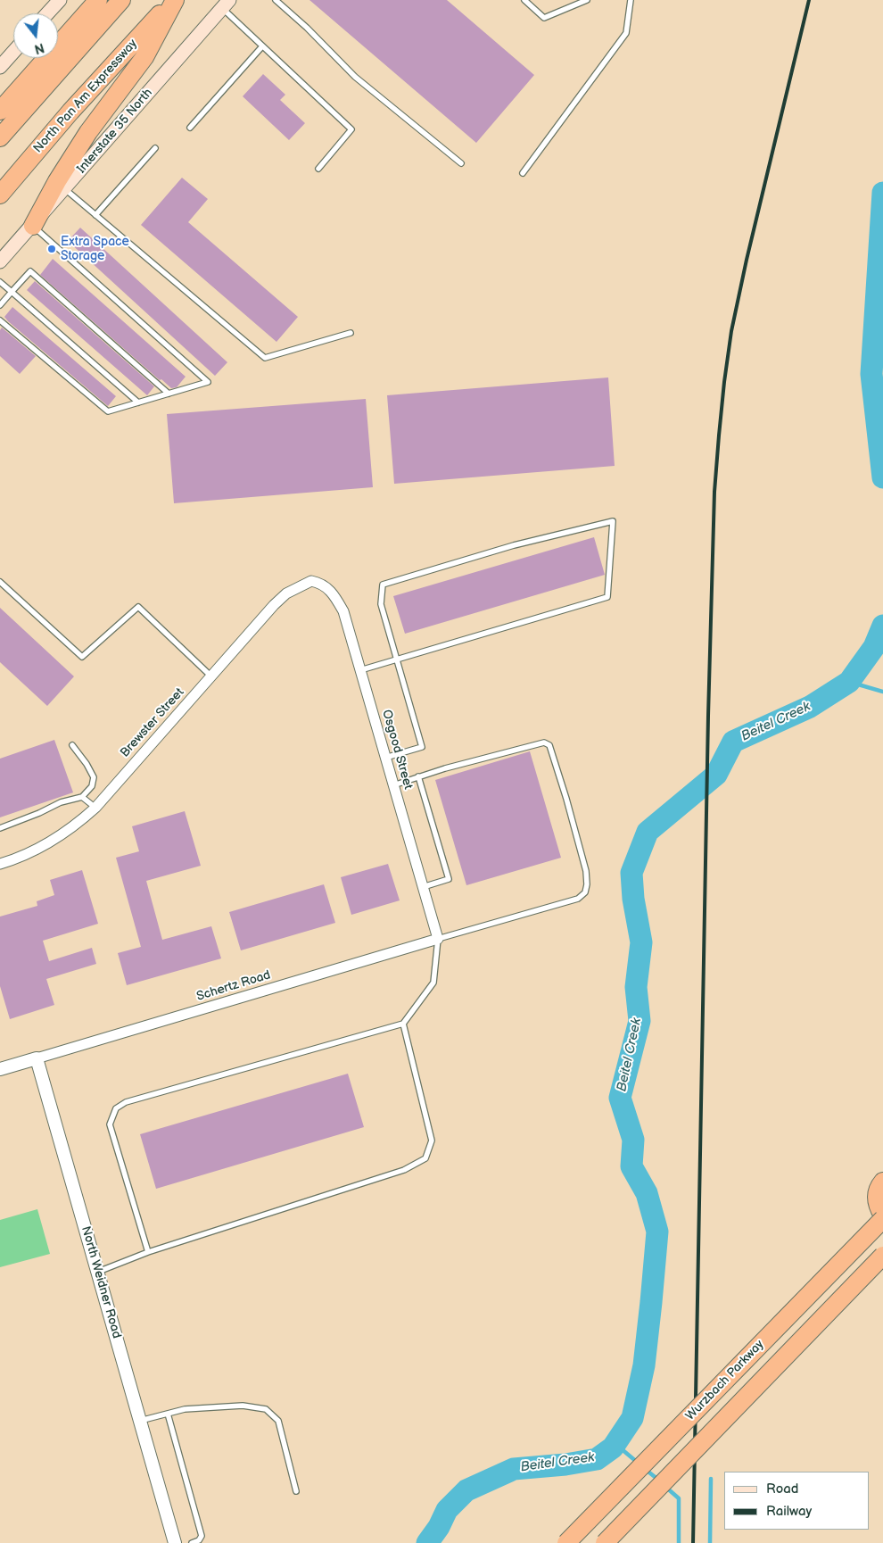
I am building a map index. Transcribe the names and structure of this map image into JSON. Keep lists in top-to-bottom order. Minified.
{"streets":{"highway":["North Pan Am Expressway","Wurzbach Parkway"],"main road":["Interstate 35 North"],"street":["Brewster Street","Osgood Street","Schertz Road","North Weidner Road"]},"crossings":[["Brewster Street","Osgood Street"],["Osgood Street","Schertz Road"],["Schertz Road","North Weidner Road"]],"water":["Beitel Creek"],"places":["Extra Space Storage"],"legend":["Road","Railway"],"north":"bottom"}
